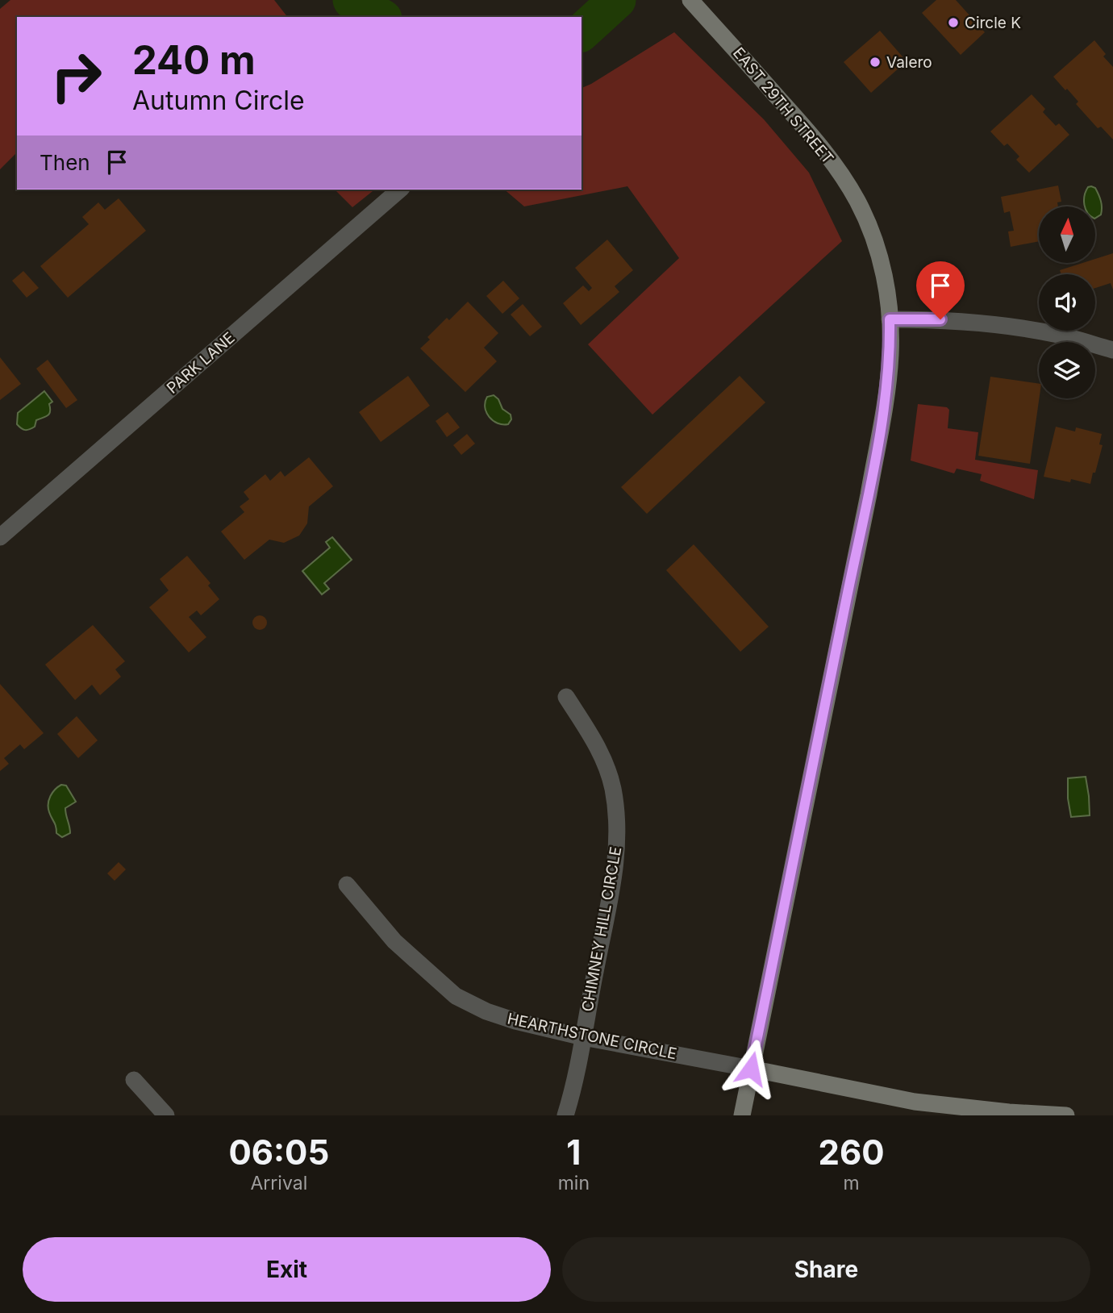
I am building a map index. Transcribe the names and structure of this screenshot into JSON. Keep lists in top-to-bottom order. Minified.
{"streets":{"main road":["EAST 29TH STREET"],"street":["PARK LANE","CHIMNEY HILL CIRCLE","HEARTHSTONE CIRCLE"]},"crossings":[["EAST 29TH STREET","HEARTHSTONE CIRCLE"],["CHIMNEY HILL CIRCLE","HEARTHSTONE CIRCLE"]],"places":["Circle K","Valero"],"north":"top","page":{"turn":["240 m","Autumn Circle"],"then":"Then","eta":["06:05","Arrival","1","min","260","m"],"buttons":["Exit","Share"]}}
